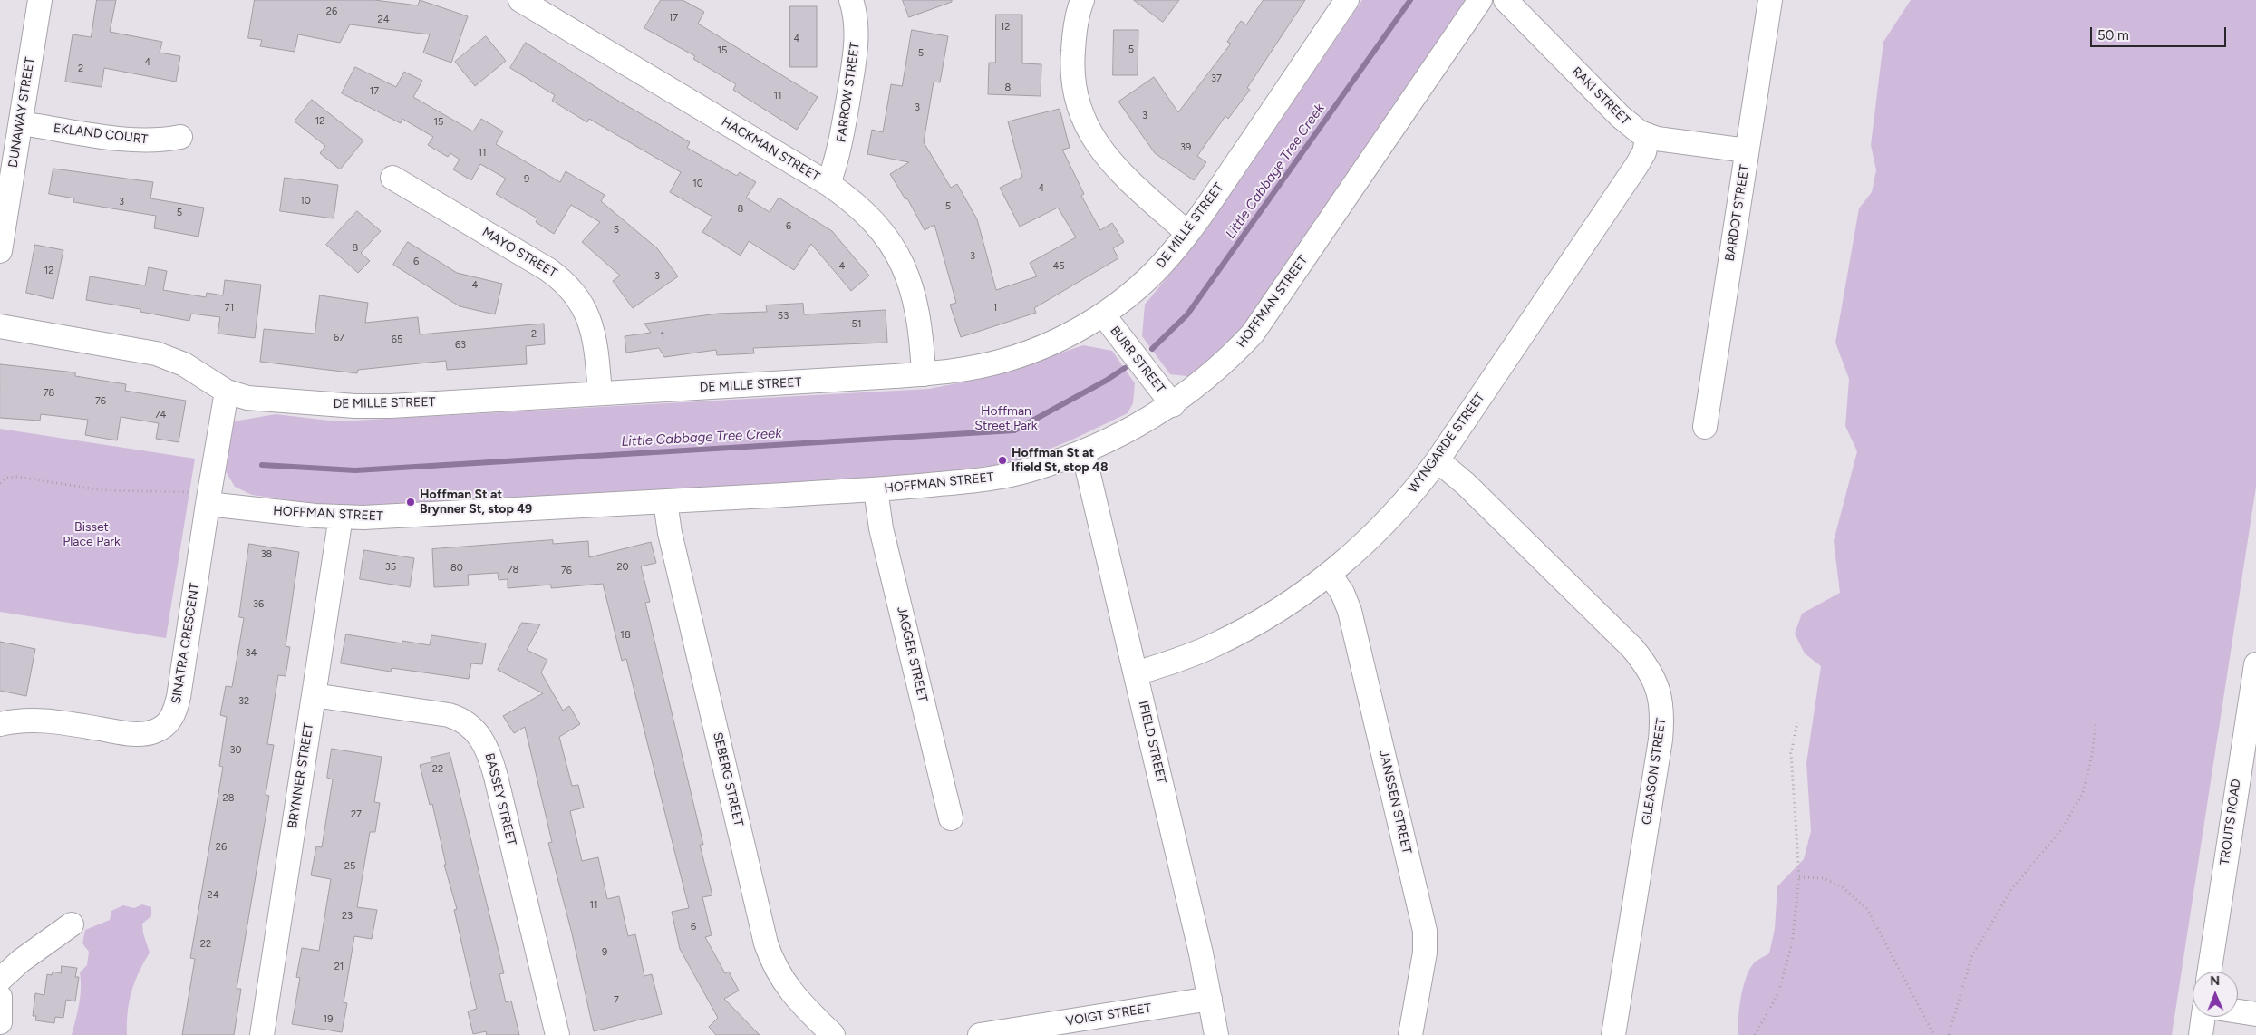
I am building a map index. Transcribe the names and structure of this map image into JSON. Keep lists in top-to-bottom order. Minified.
{"streets":{"street":["FARROW STREET","RAKI STREET","DUNAWAY STREET","EKLAND COURT","HACKMAN STREET","BARDOT STREET","DE MILLE STREET","MAYO STREET","HOFFMAN STREET","BURR STREET","WYNGARDE STREET","SINATRA CRESCENT","JAGGER STREET","IFIELD STREET","GLEASON STREET","BRYNNER STREET","SEBERG STREET","BASSEY STREET","JANSSEN STREET","TROUTS ROAD","VOIGT STREET"]},"crossings":[["FARROW STREET","HACKMAN STREET"],["RAKI STREET","BARDOT STREET"],["RAKI STREET","WYNGARDE STREET"],["DUNAWAY STREET","EKLAND COURT"],["HACKMAN STREET","DE MILLE STREET"],["DE MILLE STREET","MAYO STREET"],["DE MILLE STREET","BURR STREET"],["DE MILLE STREET","SINATRA CRESCENT"],["HOFFMAN STREET","BURR STREET"],["HOFFMAN STREET","SINATRA CRESCENT"],["HOFFMAN STREET","JAGGER STREET"],["HOFFMAN STREET","IFIELD STREET"],["HOFFMAN STREET","BRYNNER STREET"],["HOFFMAN STREET","SEBERG STREET"],["WYNGARDE STREET","IFIELD STREET"],["WYNGARDE STREET","GLEASON STREET"],["WYNGARDE STREET","JANSSEN STREET"],["IFIELD STREET","VOIGT STREET"],["BRYNNER STREET","BASSEY STREET"]],"water":["Little Cabbage Tree Creek"],"parks":["Hoffman Street Park","Bisset Place Park"],"places":["Hoffman St at Ifield St, stop 48","Hoffman St at Brynner St, stop 49"],"house_numbers":["26","17","24","12","4","5","15","5","4","2","37","8","17","11","3","3","12","15","39","11","9","10","4","10","3","5","8","5","6","5","8","3","6","4","45","12","3","4","71","1","53","51","2","1","67","65","63","78","76","74","38","35","20","80","78","76","36","18","34","32","30","22","28","27","26","25","24","11","23","6","22","9","21","7","19"],"scale_bar":"50 m","north":"top"}
